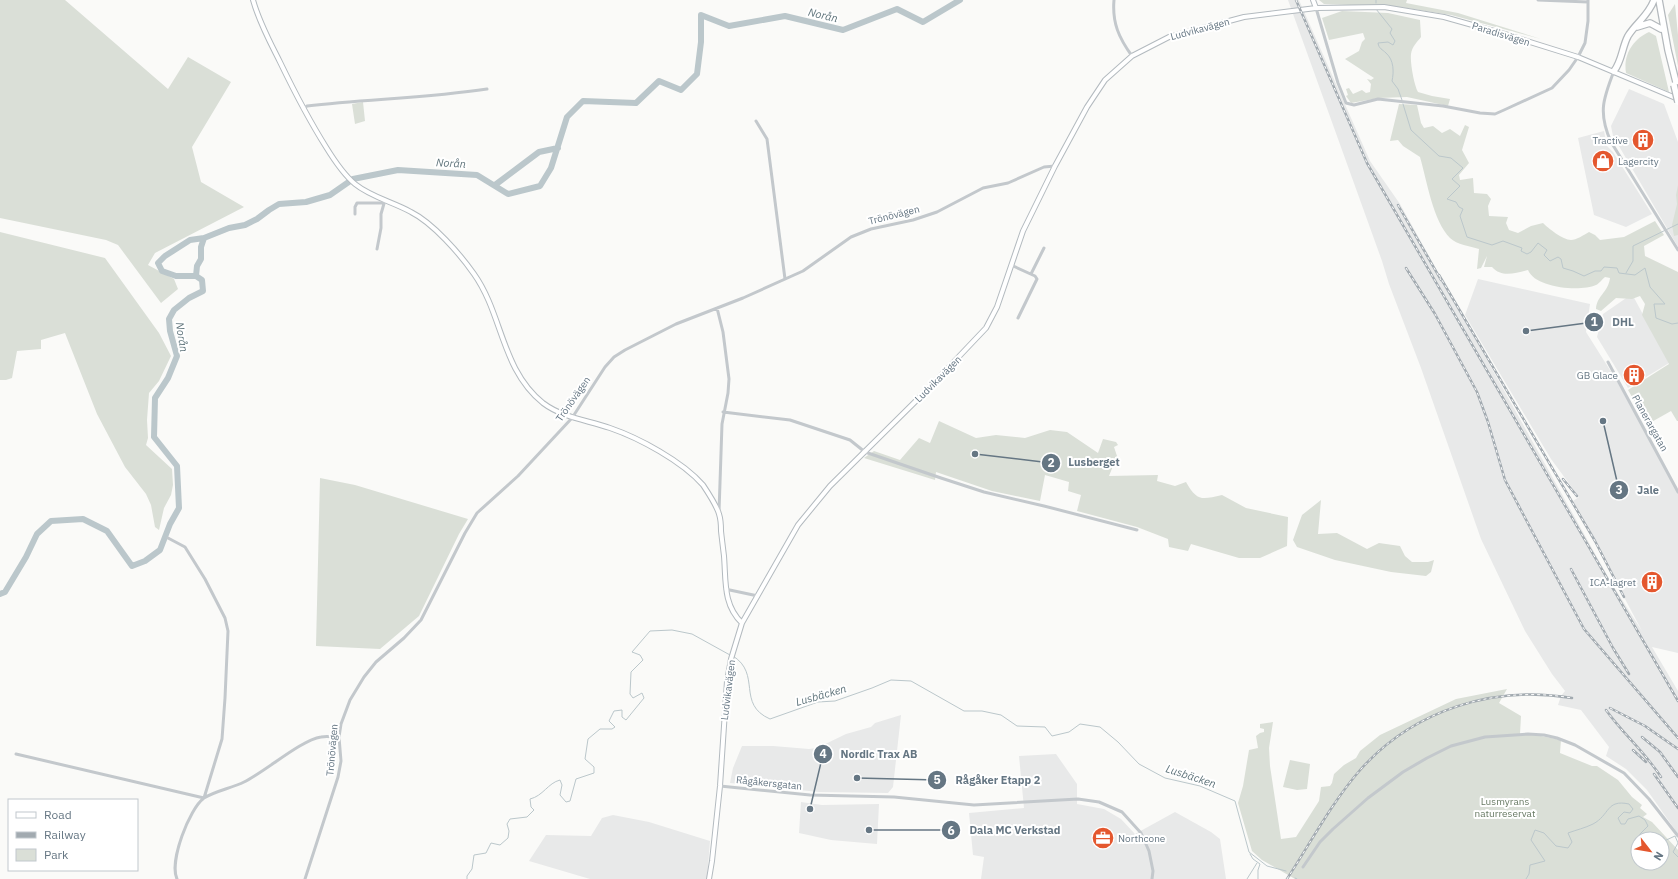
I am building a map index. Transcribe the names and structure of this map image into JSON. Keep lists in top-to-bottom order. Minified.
{"streets":{"street":["Ludvikavägen","Paradisvägen","Trönövägen","Planerargatan","Rågåkersgatan"]},"crossings":[["Ludvikavägen","Paradisvägen"],["Ludvikavägen","Trönövägen"],["Ludvikavägen","Rågåkersgatan"]],"water":["Norån","Lusbäcken"],"parks":["Lusmyrans naturreservat"],"places":{"building":["Tractive","GB Glace","ICA-lagret"],"shop":["Lagercity"],"other":["DHL","Jale","Lusberget","Rågåker Etapp 2","Nordic Trax AB","Dala MC Verkstad"],"office":["Northcone"]},"legend":["Road","Railway","Park"],"north":"bottom right"}
